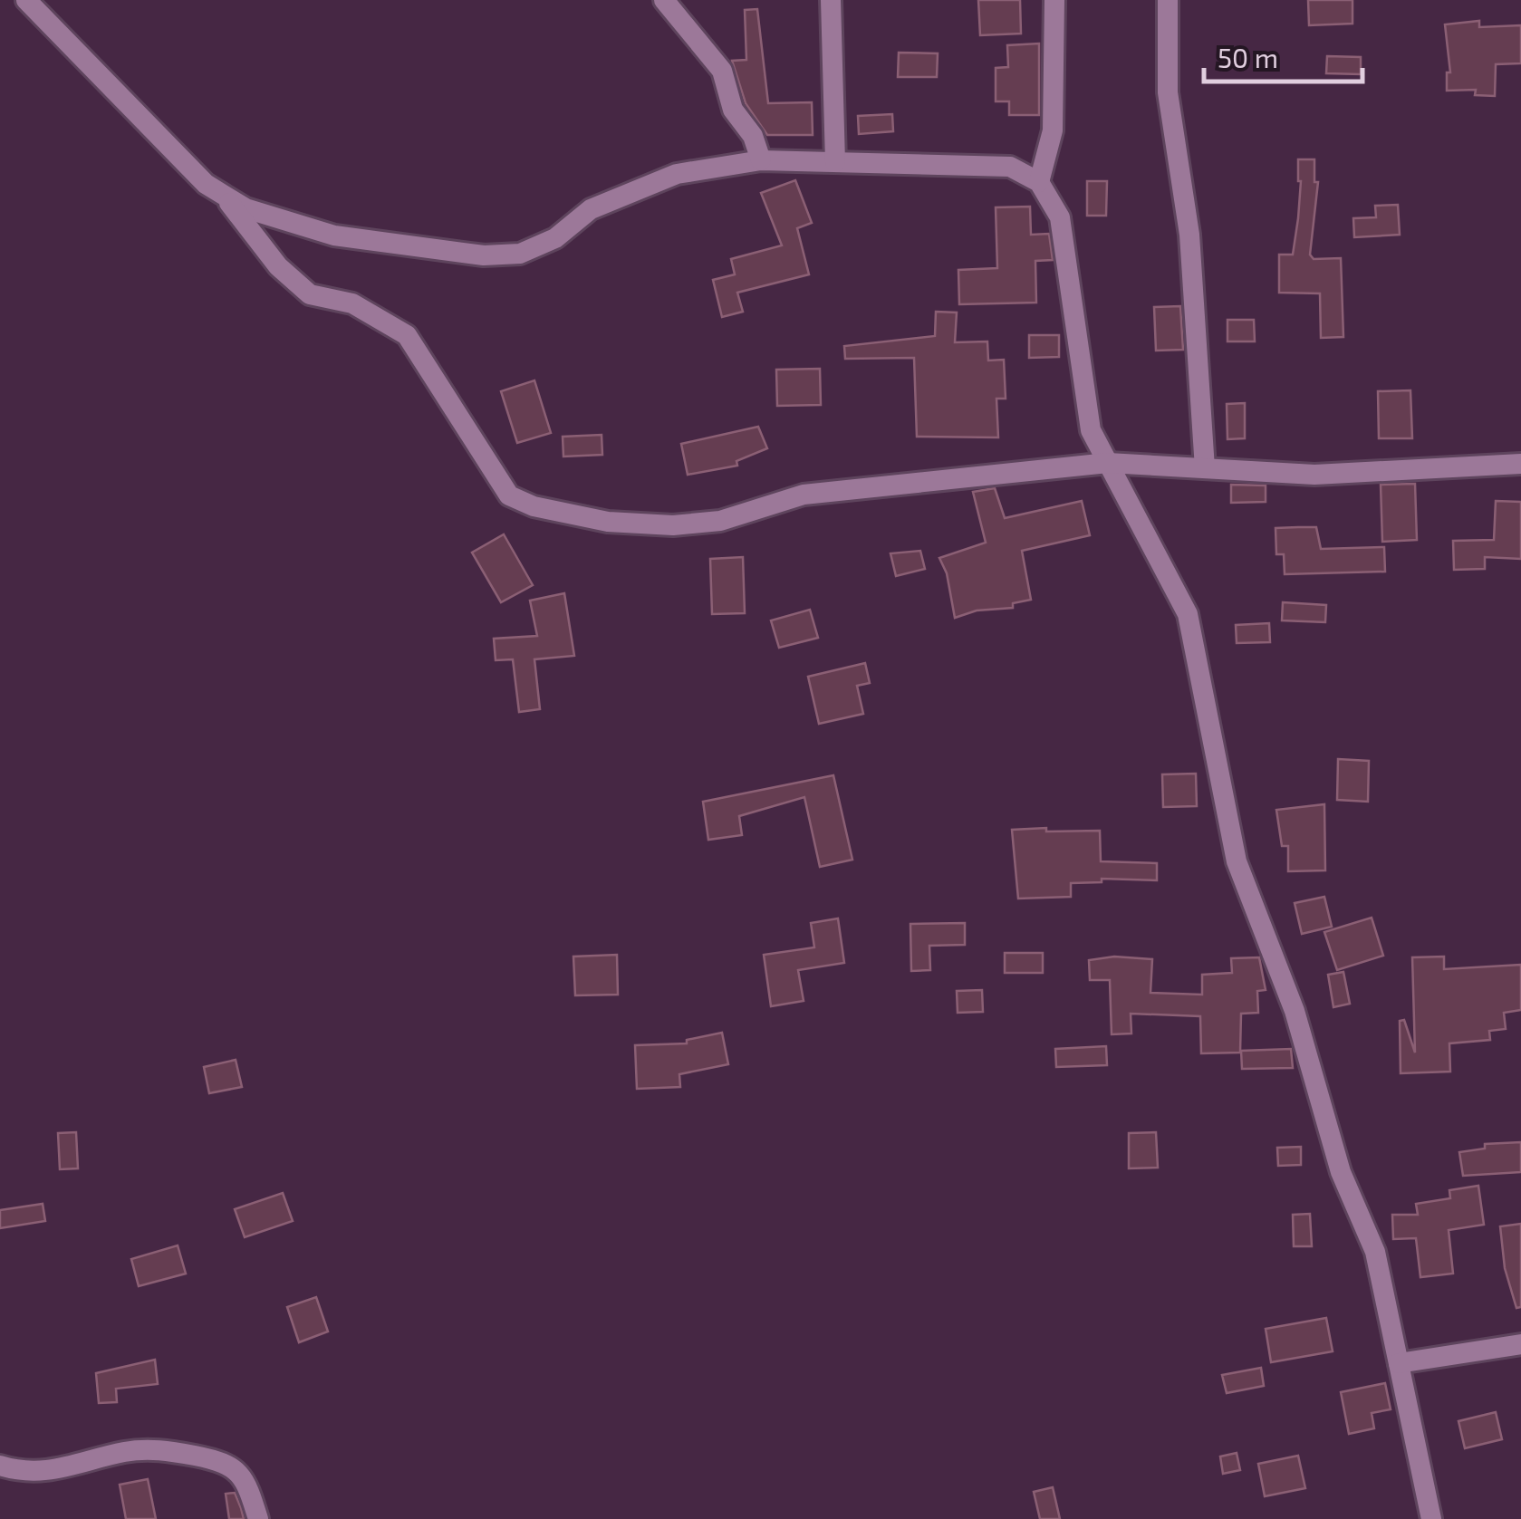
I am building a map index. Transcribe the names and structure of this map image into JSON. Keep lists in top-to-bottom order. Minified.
{"scale_bar":"50 m"}
